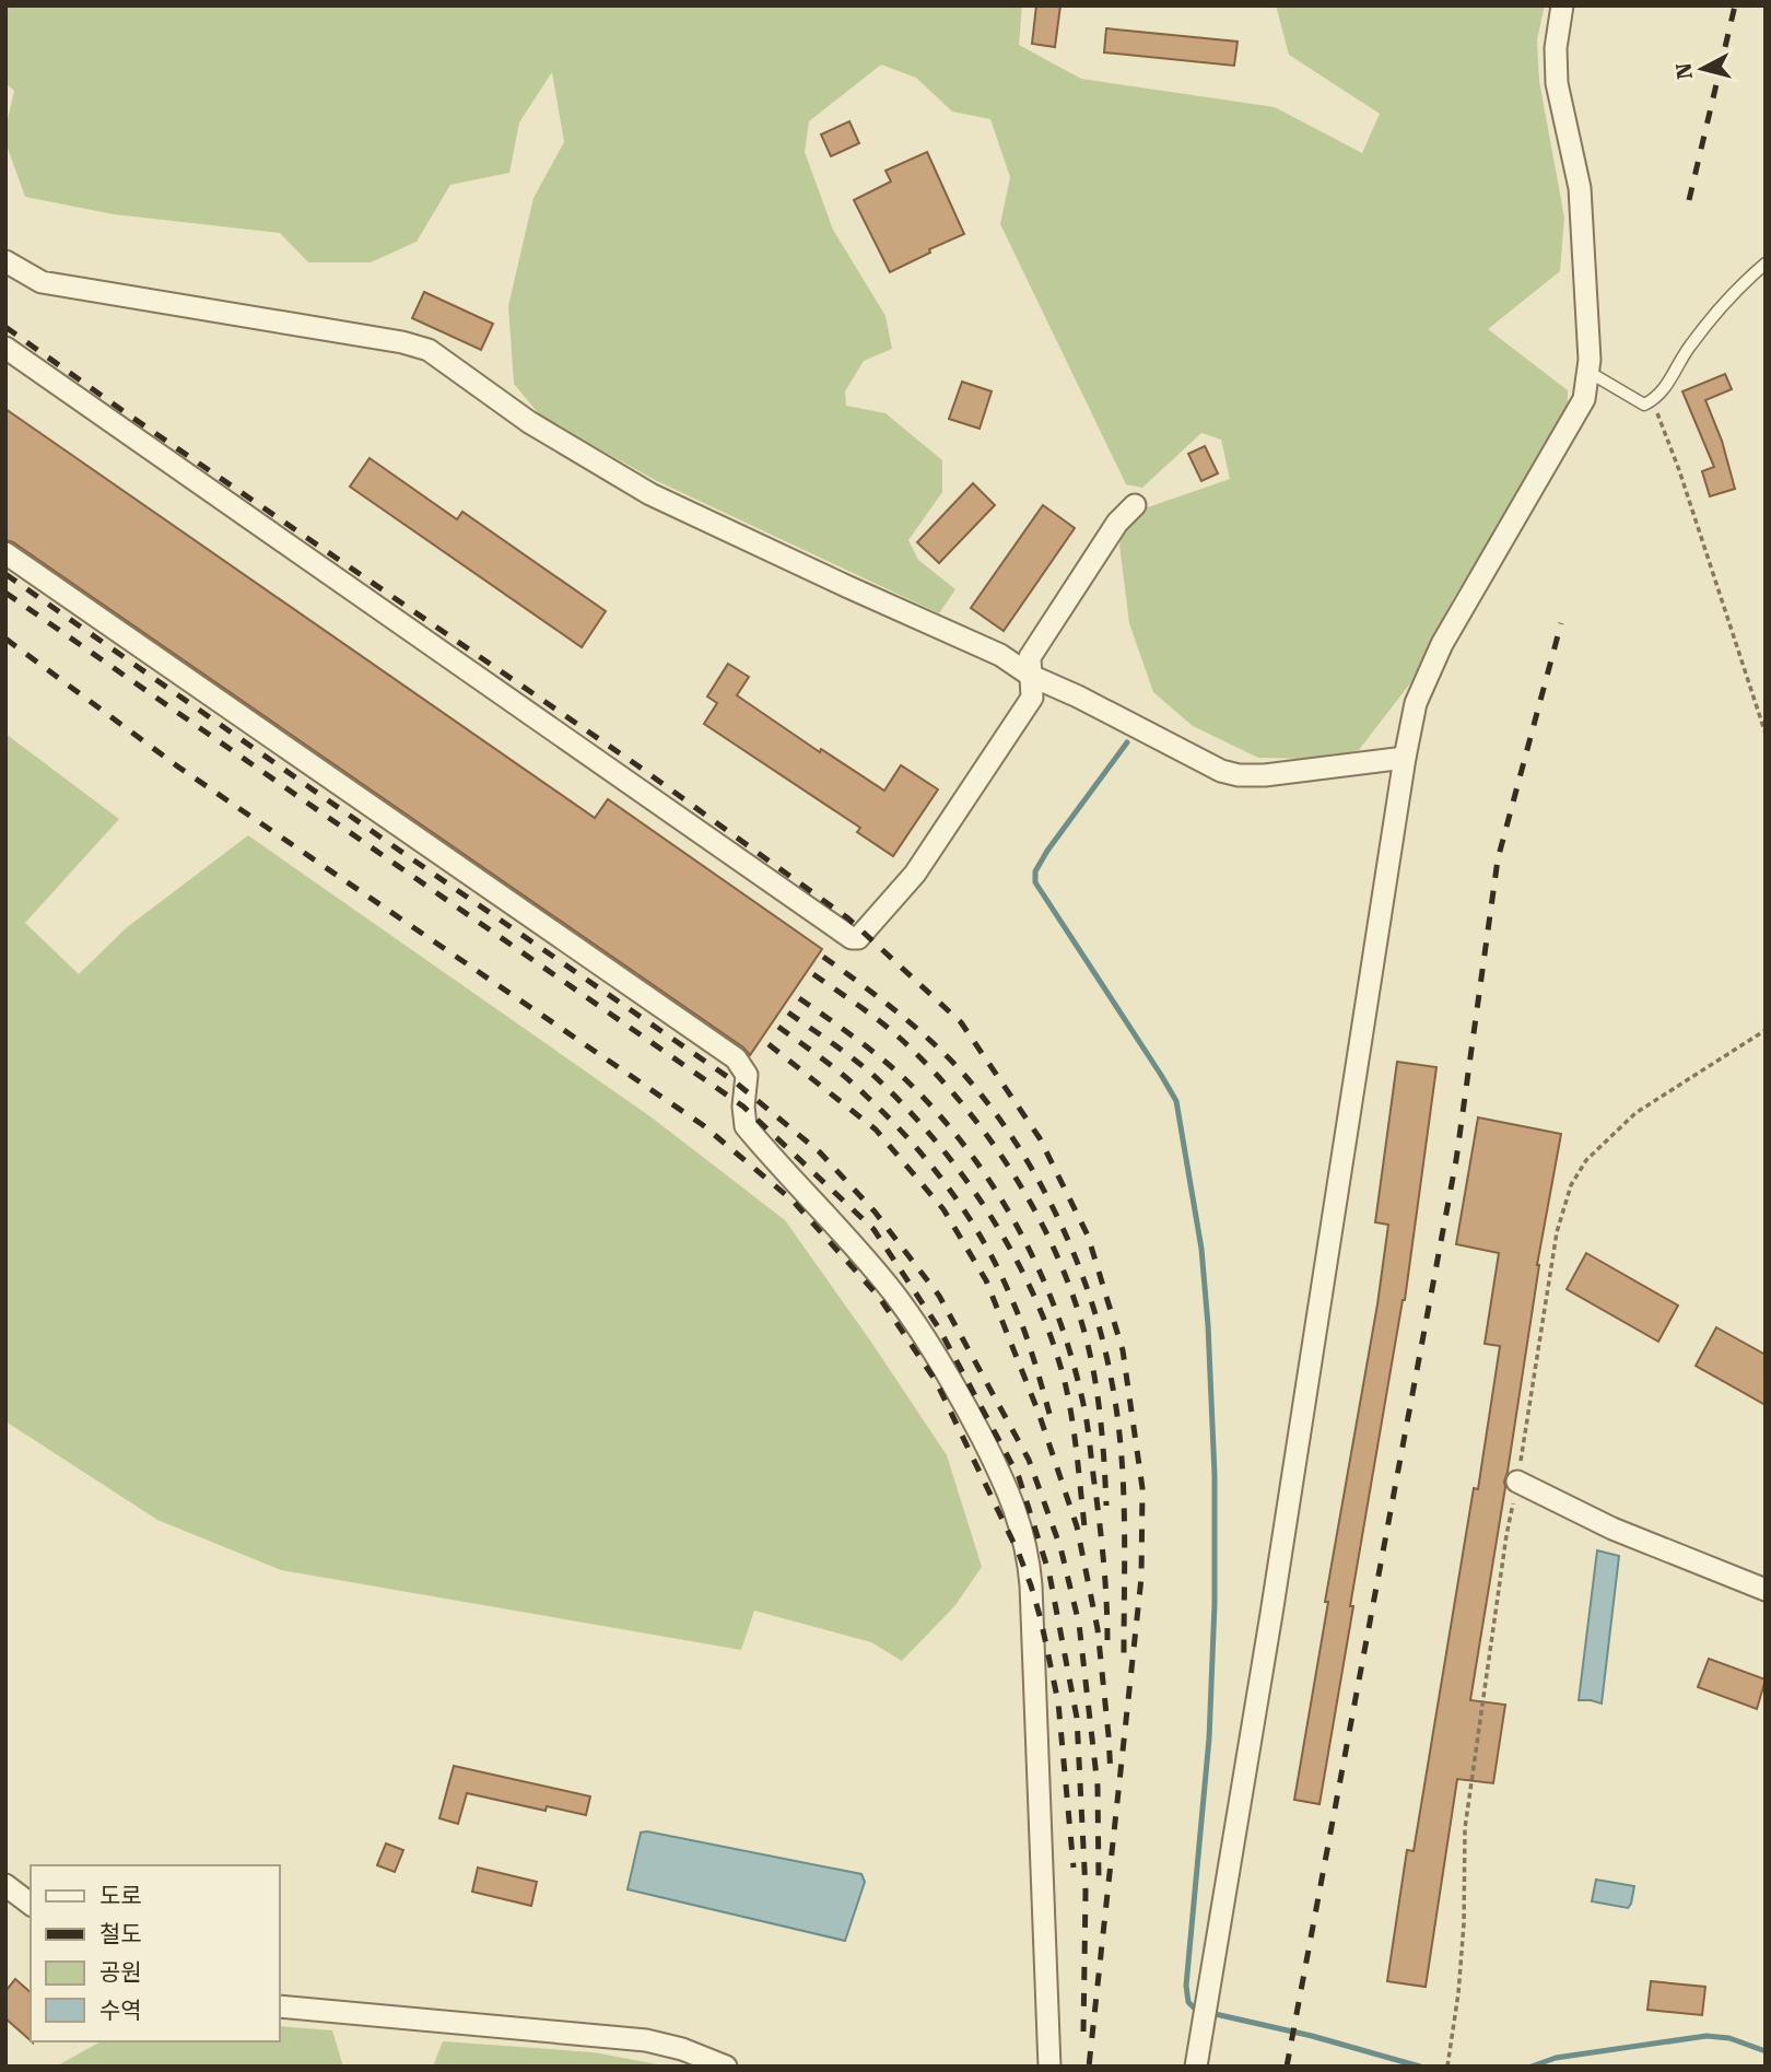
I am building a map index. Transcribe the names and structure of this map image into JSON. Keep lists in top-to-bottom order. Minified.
{"legend":["도로","철도","공원","수역"],"north":"left"}
